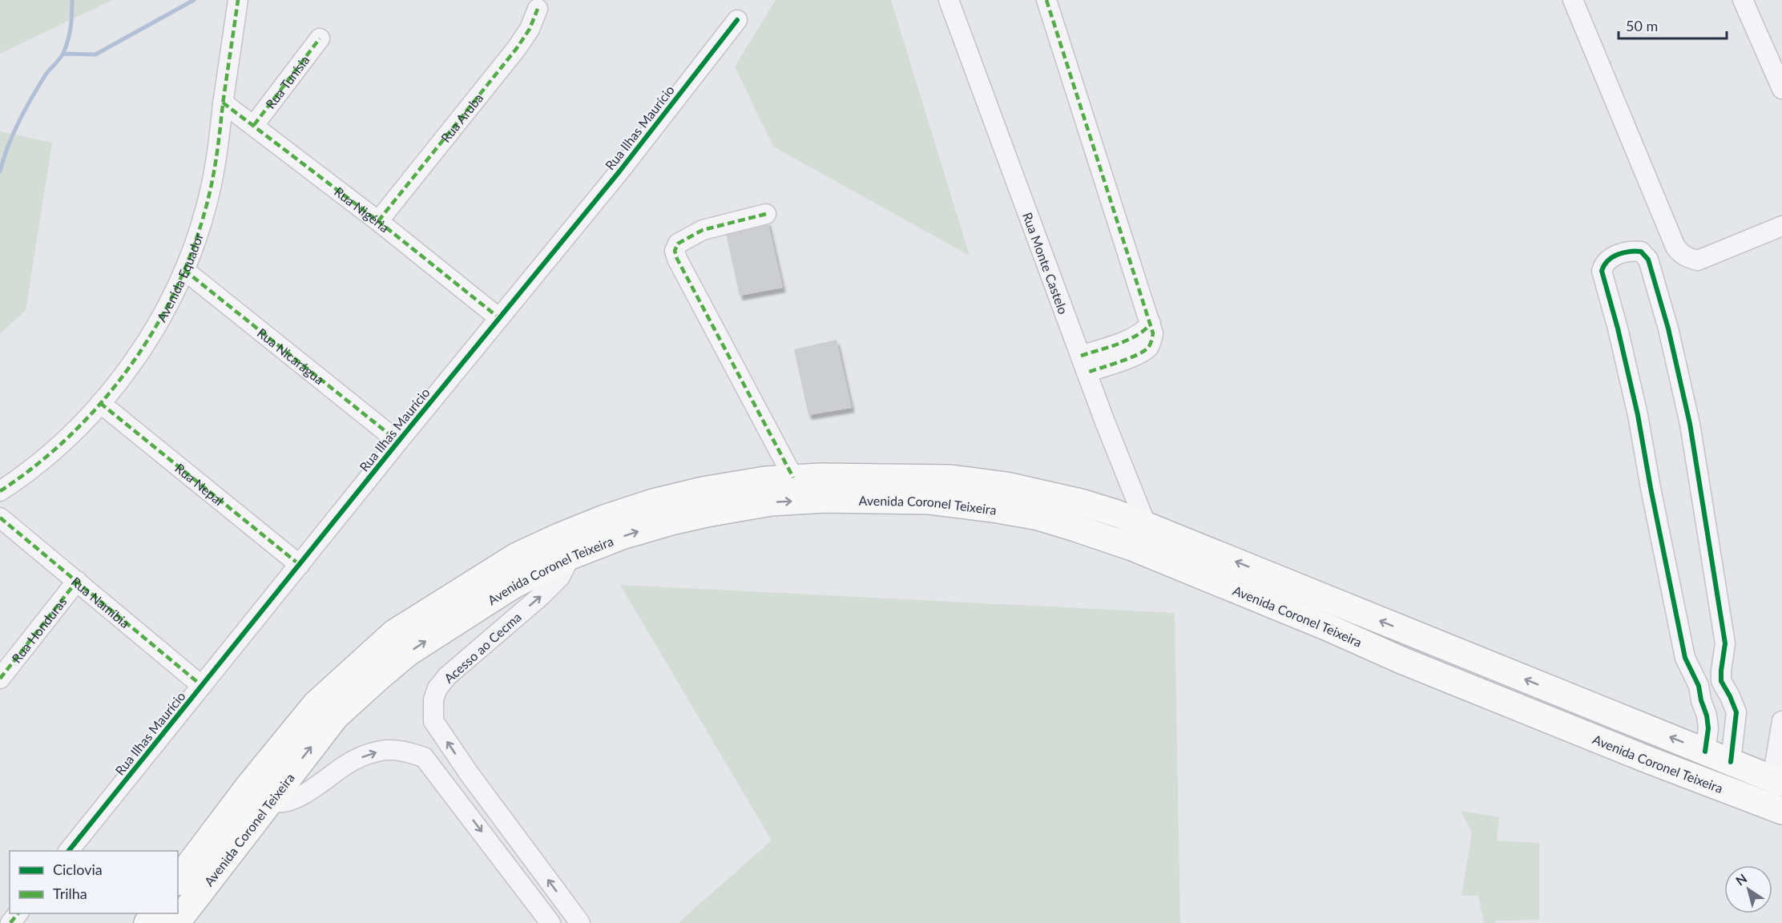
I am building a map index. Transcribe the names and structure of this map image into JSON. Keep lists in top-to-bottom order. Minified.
{"streets":{"highway":["Avenida Coronel Teixeira"],"street":["Rua Tunísia","Rua Aruba","Rua Ilhas Maurício","Rua Nigéria","Rua Monte Castelo","Avenida Equador","Rua Nicarágua","Rua Nepal","Rua Namíbia","Rua Honduras","Acesso ao Cecma"]},"crossings":[["Rua Tunísia","Rua Nigéria"],["Rua Aruba","Rua Nigéria"],["Rua Ilhas Maurício","Rua Nigéria"],["Rua Ilhas Maurício","Rua Nicarágua"],["Rua Ilhas Maurício","Rua Nepal"],["Rua Ilhas Maurício","Rua Namíbia"],["Rua Nigéria","Avenida Equador"],["Rua Monte Castelo","Avenida Coronel Teixeira"],["Avenida Equador","Rua Nicarágua"],["Avenida Equador","Rua Nepal"],["Avenida Coronel Teixeira","Acesso ao Cecma"],["Rua Namíbia","Rua Honduras"]],"legend":["Ciclovia","Trilha"],"scale_bar":"50 m","north":"top left"}
